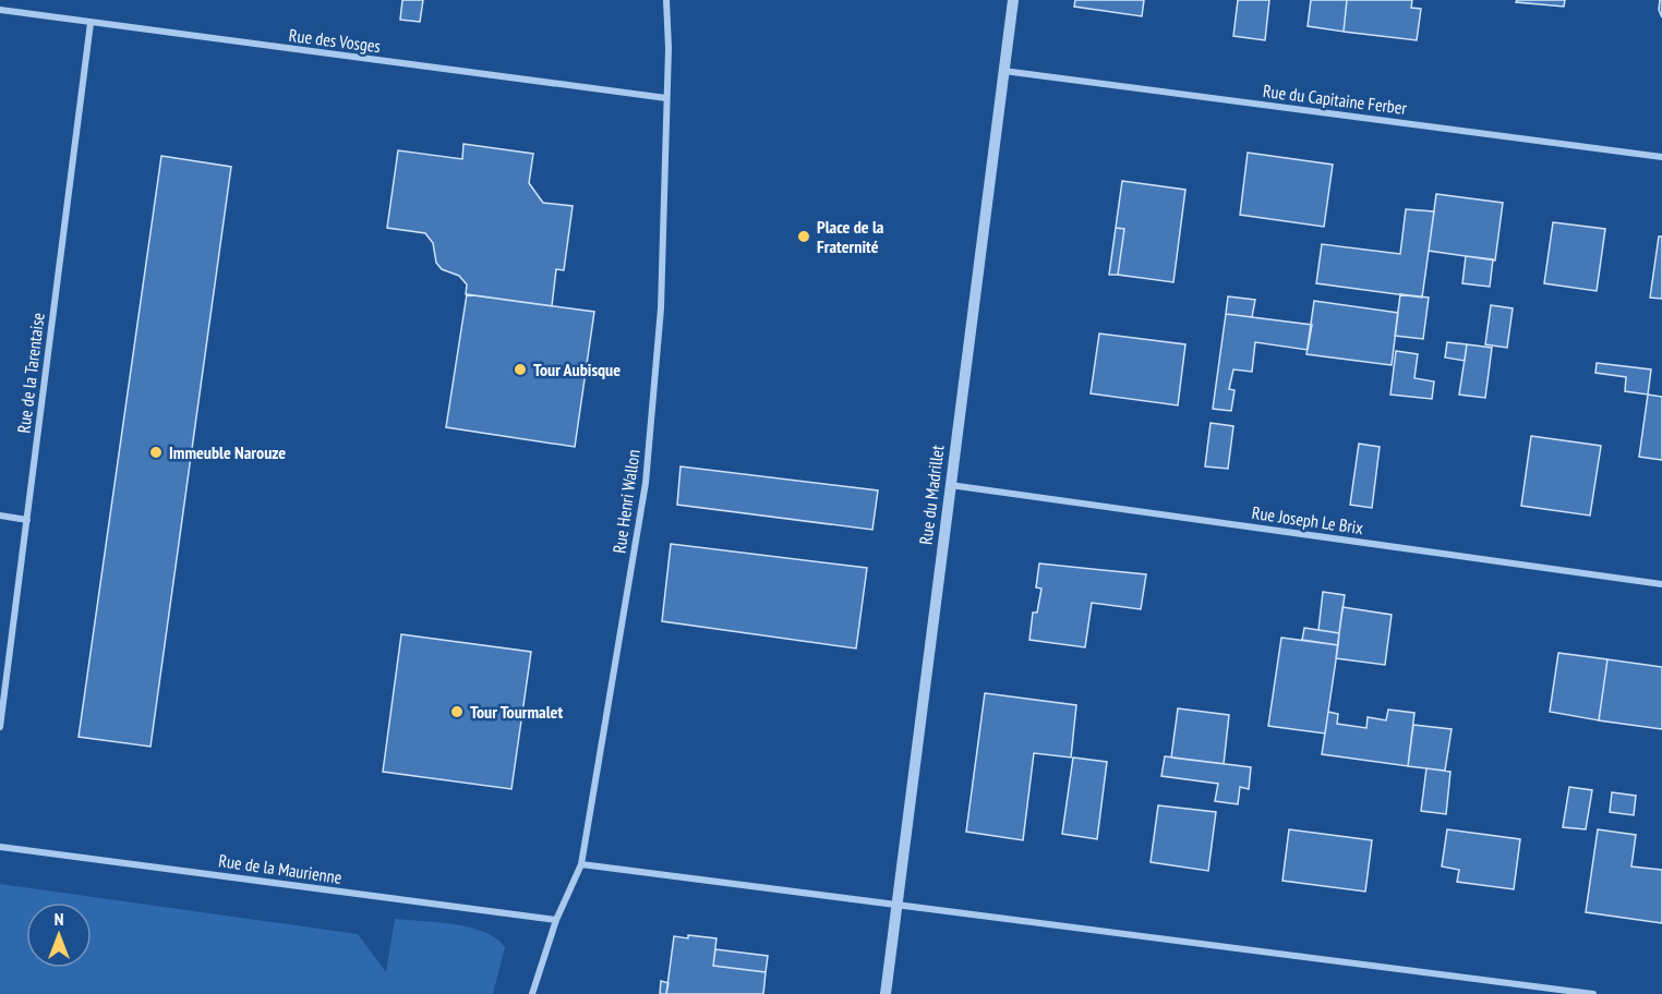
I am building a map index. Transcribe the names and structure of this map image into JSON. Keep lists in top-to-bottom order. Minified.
{"streets":{"street":["Rue des Vosges","Rue du Capitaine Ferber","Rue de la Tarentaise","Rue du Madrillet","Rue Henri Wallon","Rue Joseph Le Brix","Rue de la Maurienne"]},"crossings":[["Rue des Vosges","Rue de la Tarentaise"],["Rue des Vosges","Rue Henri Wallon"],["Rue du Capitaine Ferber","Rue du Madrillet"],["Rue du Madrillet","Rue Joseph Le Brix"],["Rue Henri Wallon","Rue de la Maurienne"]],"places":["Place de la Fraternité","Tour Aubisque","Immeuble Narouze","Tour Tourmalet"],"north":"top"}
